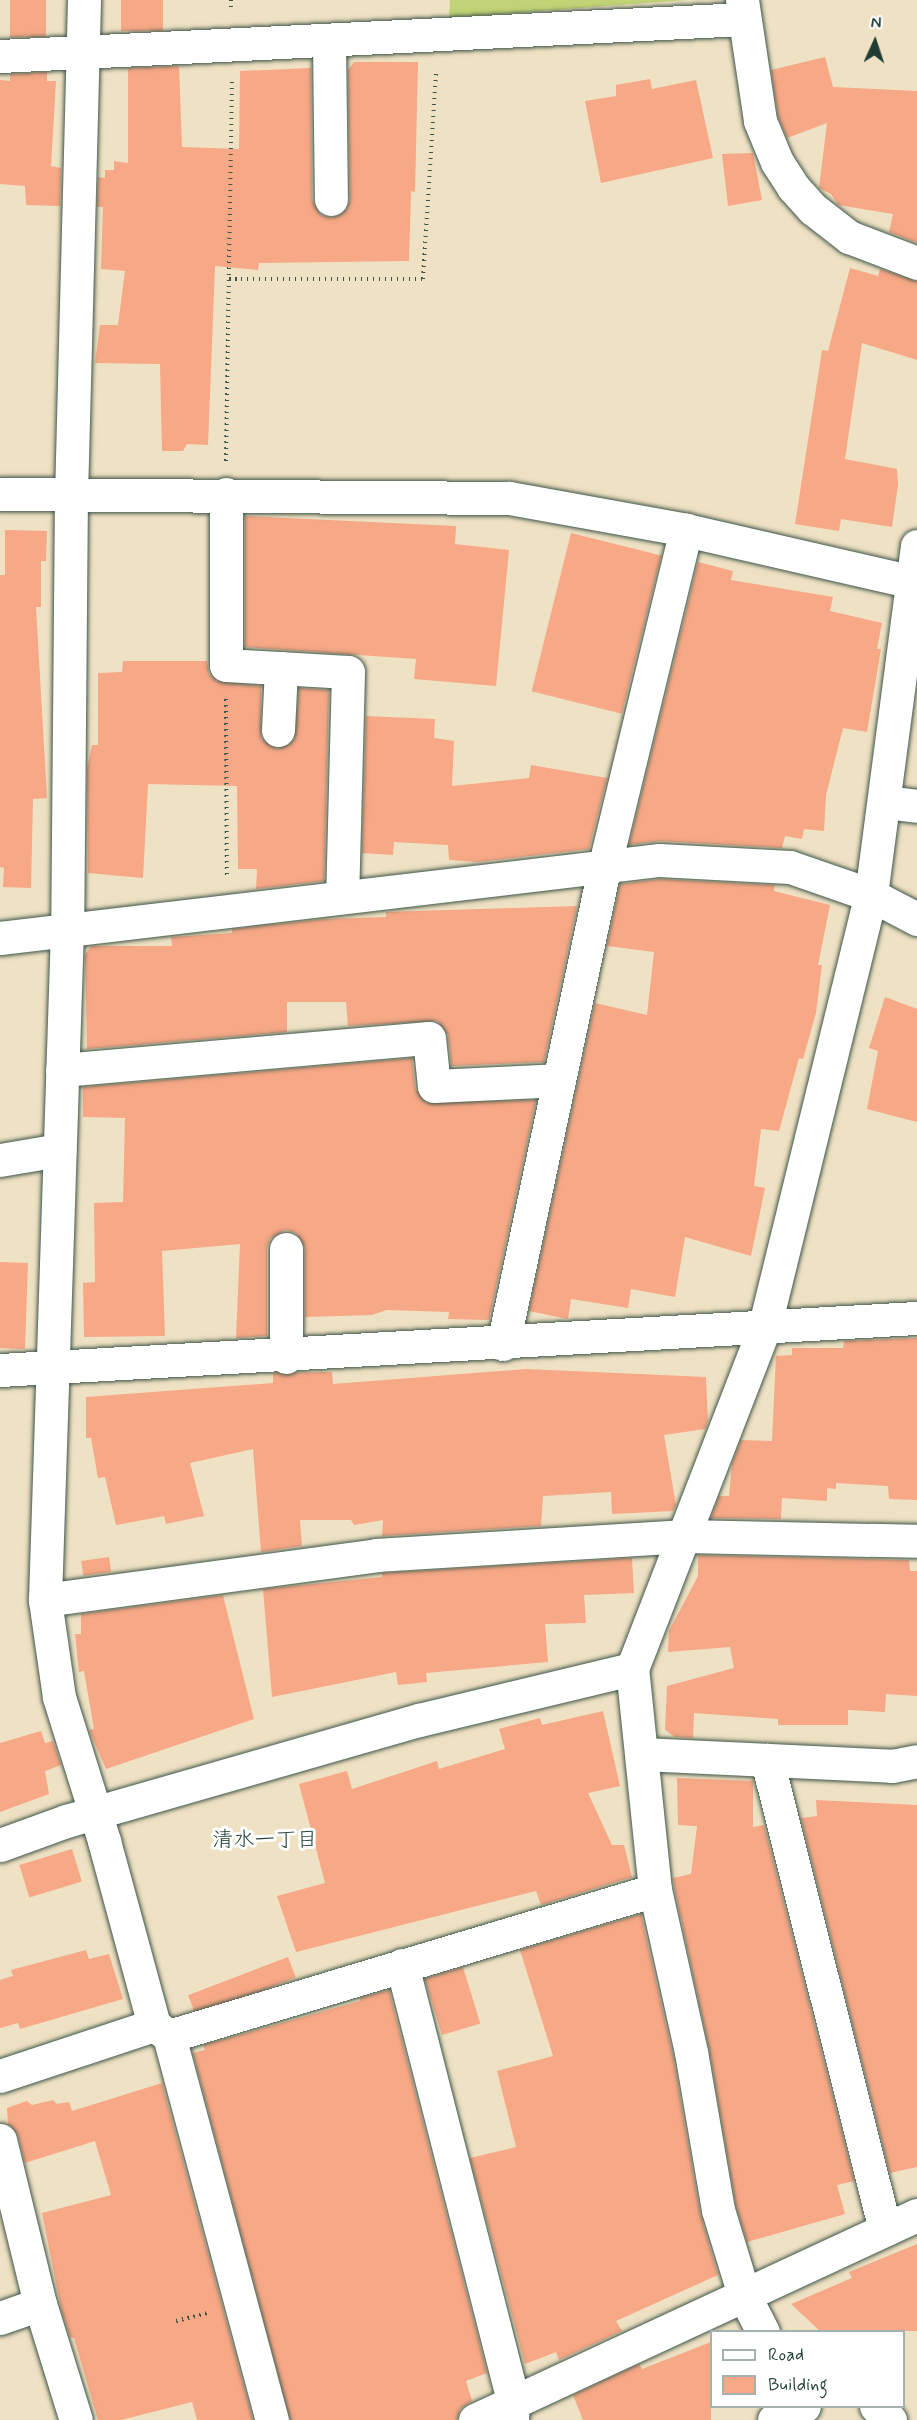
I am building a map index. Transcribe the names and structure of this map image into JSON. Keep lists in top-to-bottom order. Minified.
{"districts":["清水一丁目"],"legend":["Road","Building"],"north":"top"}
